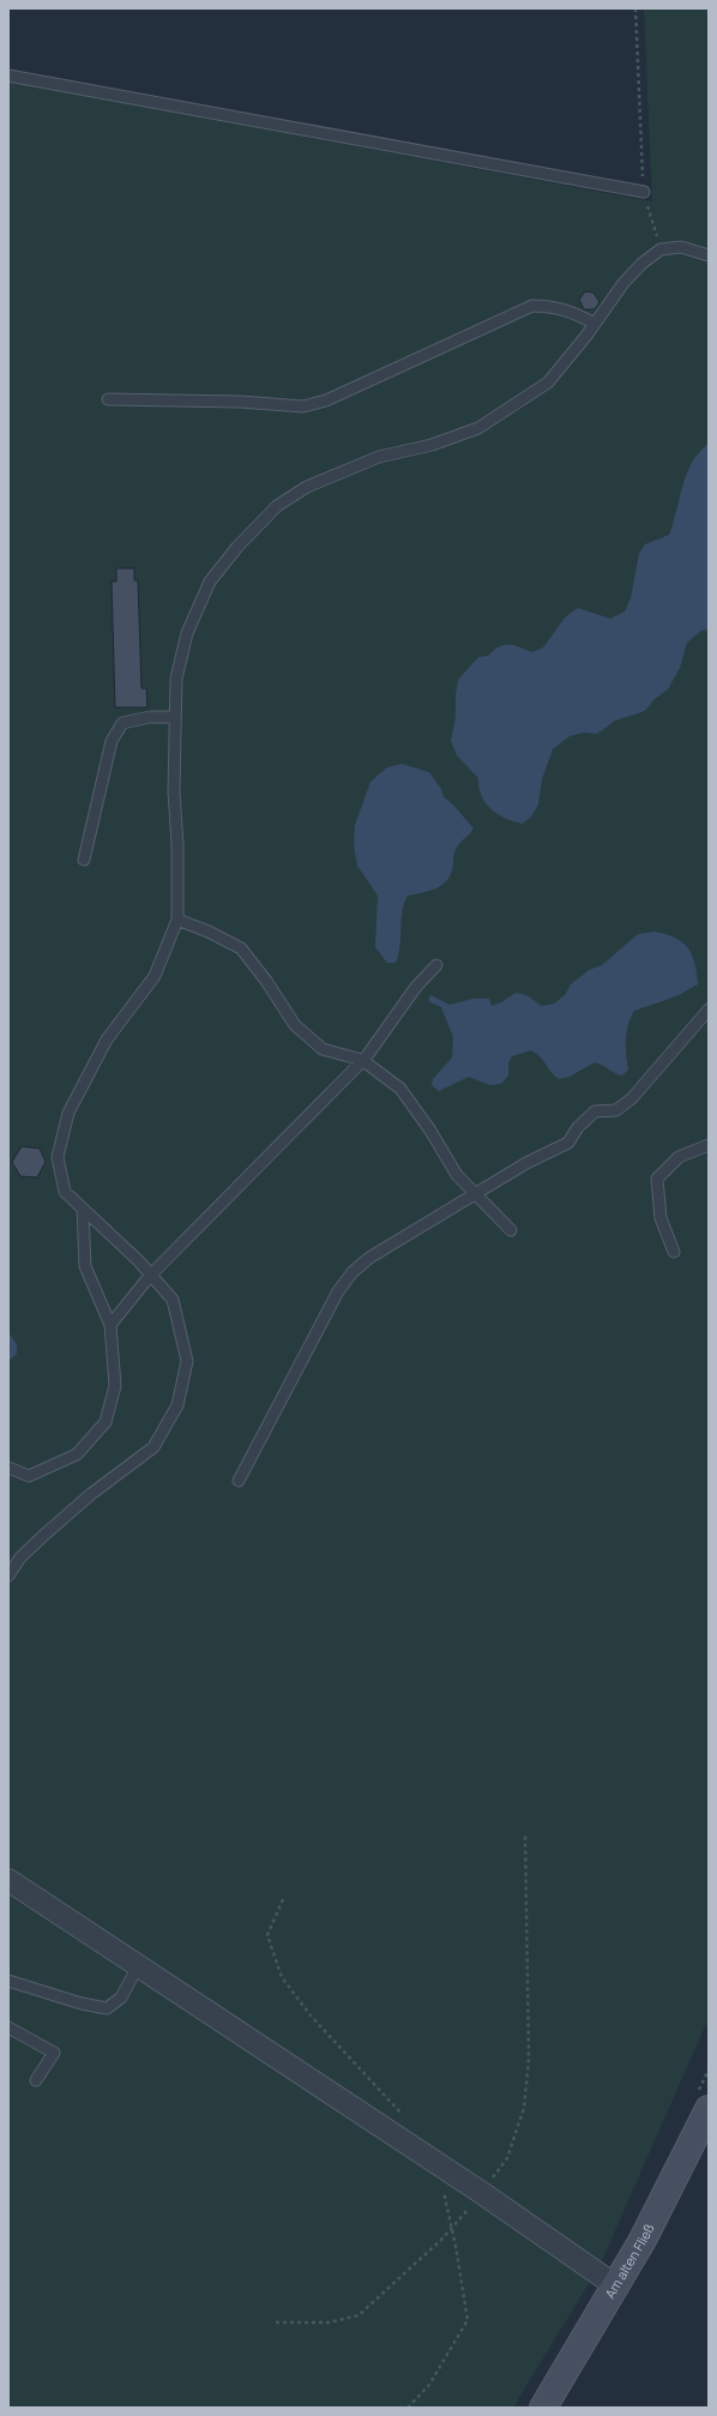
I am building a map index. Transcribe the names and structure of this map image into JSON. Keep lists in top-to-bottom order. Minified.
{"streets":{"main road":["Am alten Fließ"]}}
